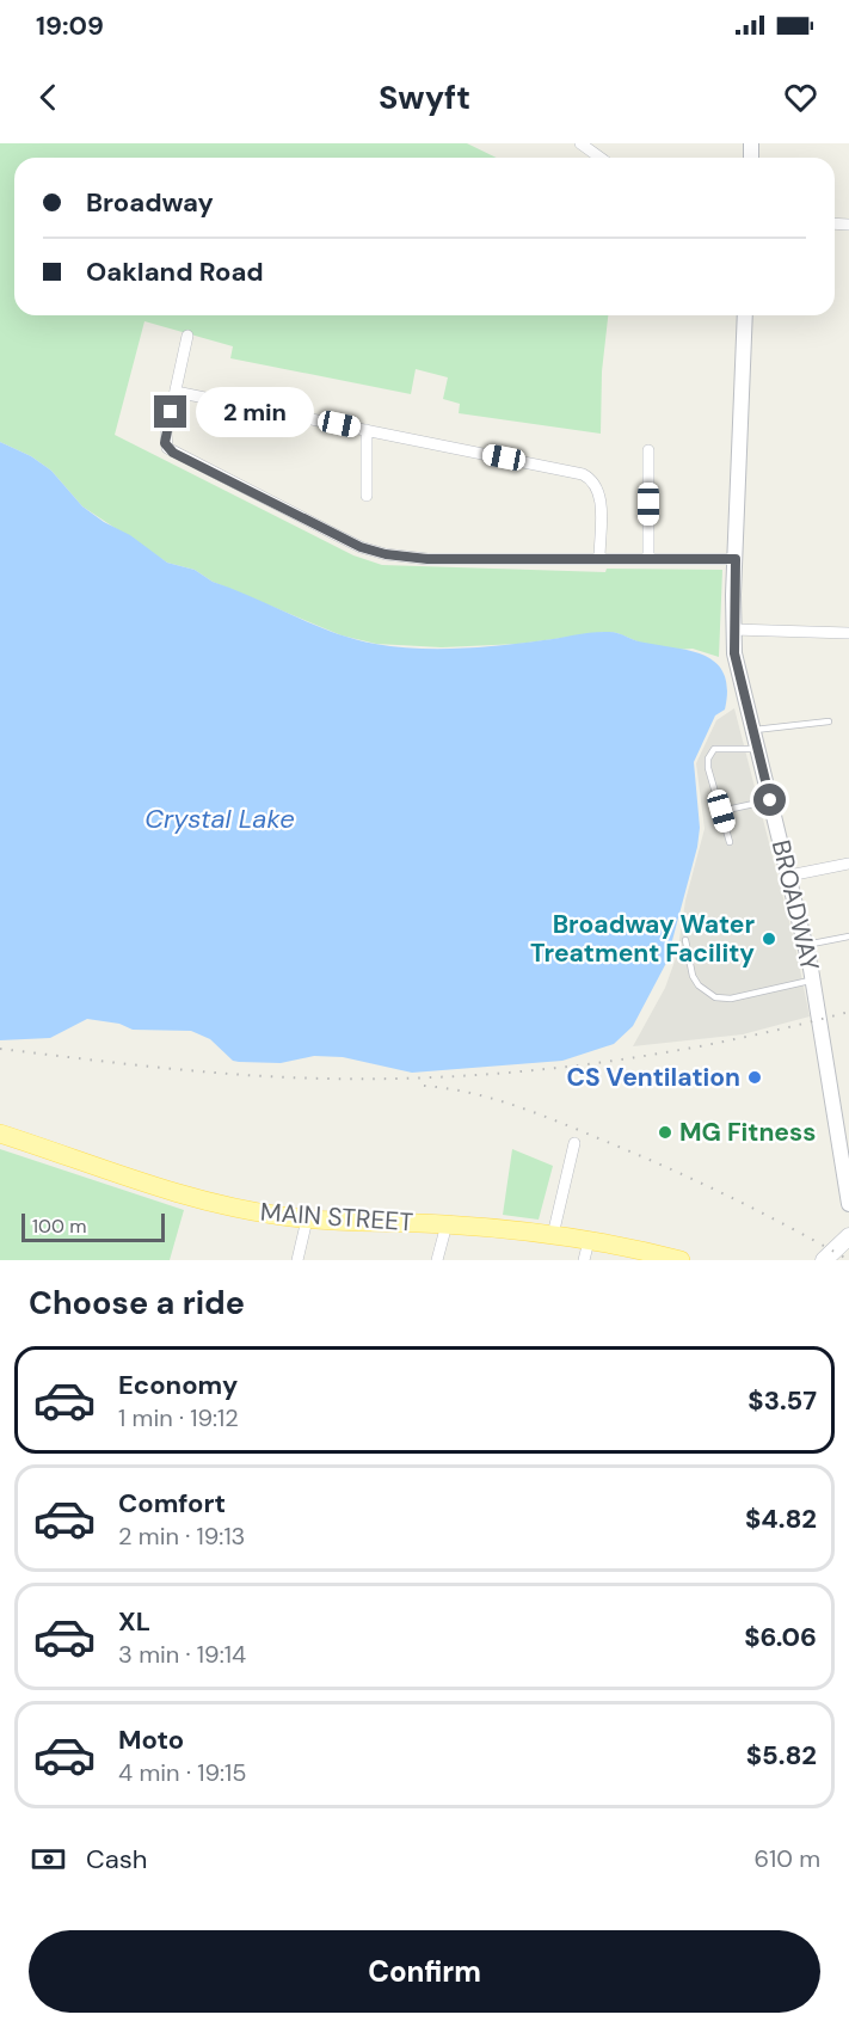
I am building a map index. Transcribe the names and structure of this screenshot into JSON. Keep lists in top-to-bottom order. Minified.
{"streets":{"main road":["MAIN STREET"],"street":["BROADWAY"]},"water":["Crystal Lake"],"places":["Broadway Water Treatment Facility","CS Ventilation","MG Fitness"],"scale_bar":"100 m","page":{"status":"19:09","header":"Swyft","banner":["Broadway","Oakland Road"],"bubble":"2 min","scale":"100 m","heading":"Choose a ride","list":[{"name":"Economy","note":"1 min · 19:12","value":"$3.57"},{"name":"Comfort","note":"2 min · 19:13","value":"$4.82"},{"name":"XL","note":"3 min · 19:14","value":"$6.06"},{"name":"Moto","note":"4 min · 19:15","value":"$5.82"}],"pay":["Cash","610 m"],"buttons":"Confirm"}}
